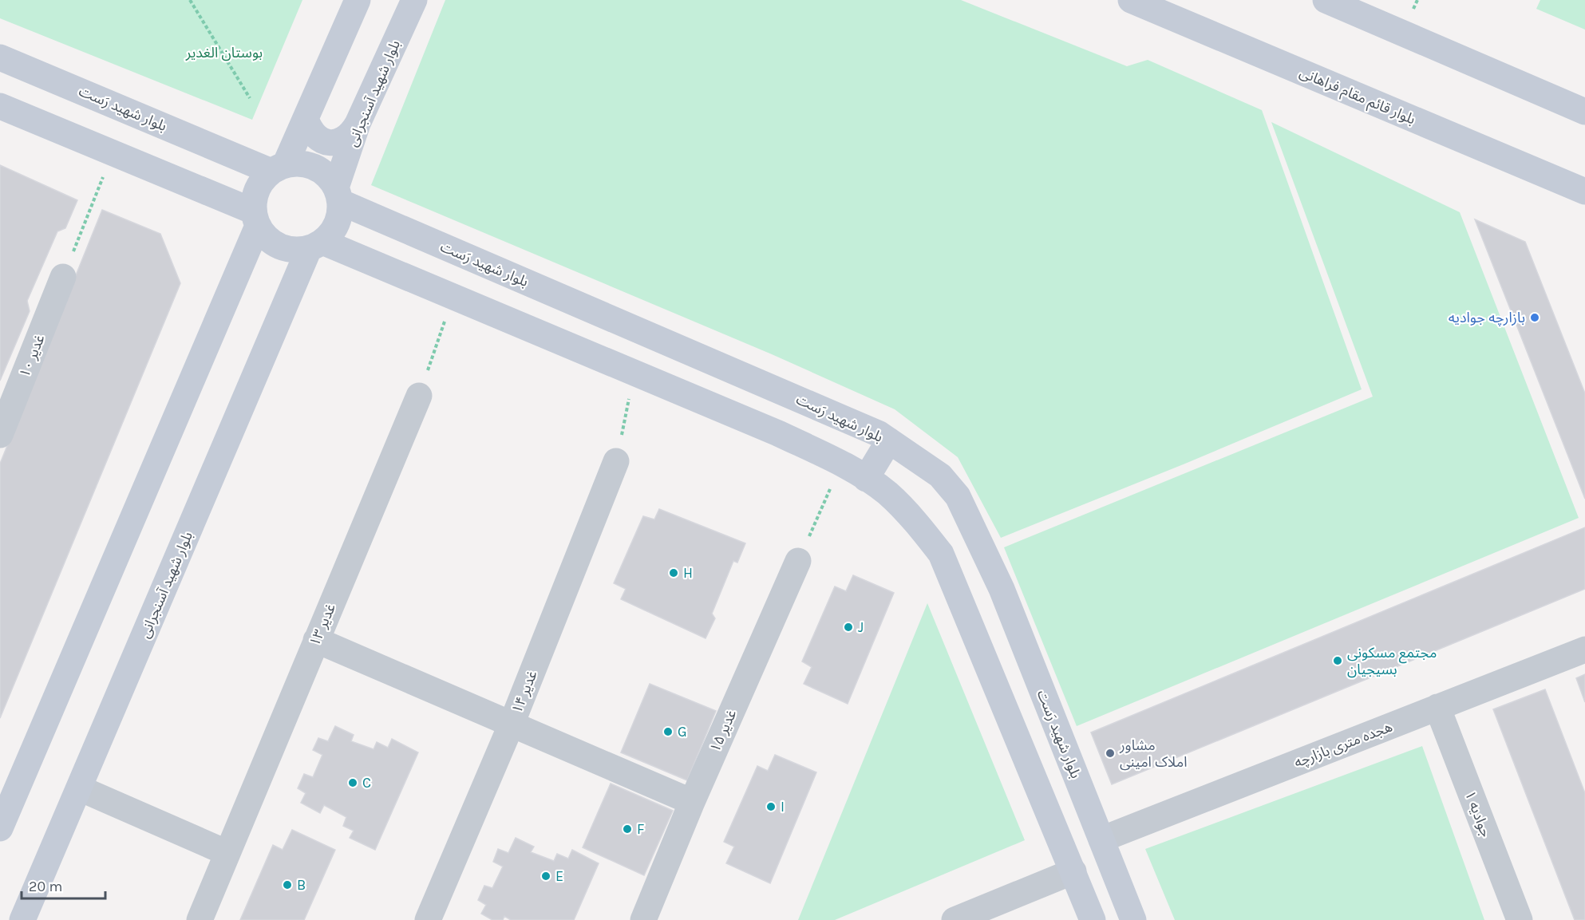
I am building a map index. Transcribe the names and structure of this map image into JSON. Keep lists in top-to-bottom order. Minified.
{"streets":{"main road":["بلوار شهید آسنجرانی","بلوار قائم مقام فراهانی","بلوار شهید رَست"],"street":["غدیر ۱۰","غدیر ۱۳","غدیر ۱۴","غدیر ۱۵","هجده متری بازارچه","جوادیه ۱"]},"crossings":[["بلوار شهید آسنجرانی","بلوار شهید رَست"],["بلوار شهید رَست","هجده متری بازارچه"],["هجده متری بازارچه","جوادیه ۱"]],"parks":["بوستان الغدیر"],"places":["بازارچه جوادیه","H","J","مجتمع مسکونی بسیجیان","G","مشاور املاک امینی","C","I","F","E","B"],"scale_bar":"20 m"}
